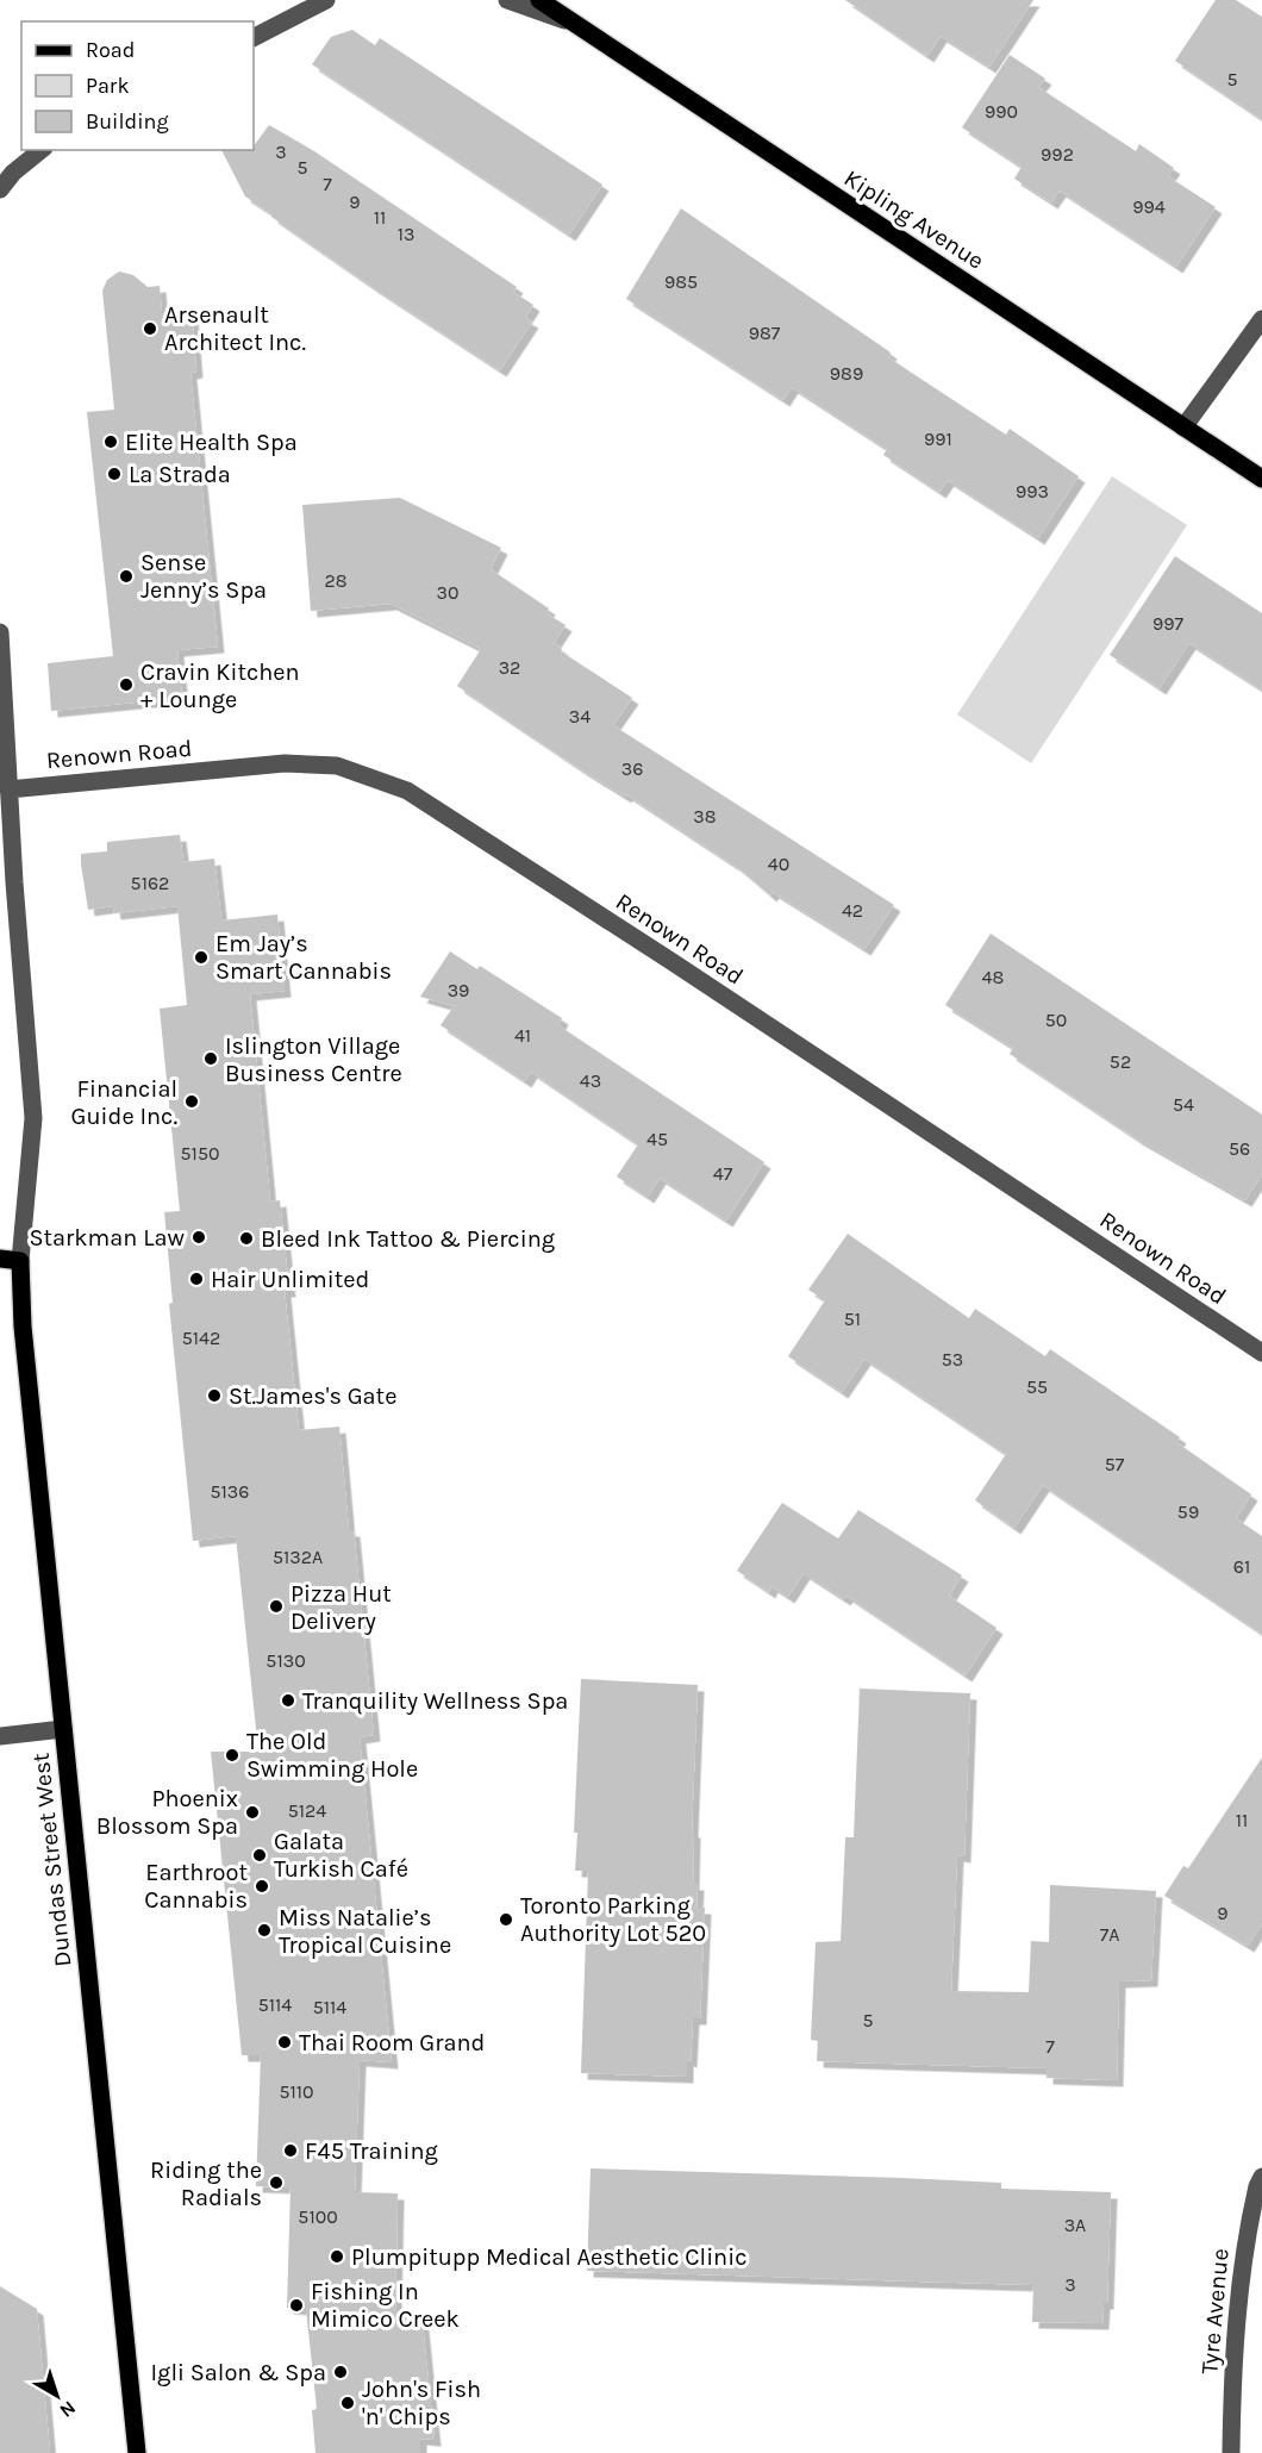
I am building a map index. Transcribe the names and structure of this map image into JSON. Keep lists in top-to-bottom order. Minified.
{"streets":{"main road":["Kipling Avenue","Dundas Street West"],"street":["Renown Road","Tyre Avenue"]},"crossings":[["Renown Road","Dundas Street West"]],"places":["Arsenault Architect Inc.","Elite Health Spa","La Strada","Sense Jenny’s Spa","Cravin Kitchen + Lounge","Em Jay’s Smart Cannabis","Islington Village Business Centre","Financial Guide Inc.","Starkman Law","Bleed Ink Tattoo & Piercing","Hair Unlimited","St.James's Gate","Pizza Hut Delivery","Tranquility Wellness Spa","The Old Swimming Hole","Phoenix Blossom Spa","Galata Turkish Café","Earthroot Cannabis","Toronto Parking Authority Lot 520","Miss Natalie’s Tropical Cuisine","Thai Room Grand","F45 Training","Riding the Radials","Plumpitupp Medical Aesthetic Clinic","Fishing In Mimico Creek","Igli Salon & Spa","John's Fish 'n' Chips"],"house_numbers":["5","990","3","992","5","7","9","994","11","13","985","987","989","991","993","28","30","997","32","34","36","38","40","5162","42","48","39","50","41","52","43","54","45","56","5150","47","51","5142","53","55","57","5136","59","5132A","61","5130","5124","11","9","7A","5114","5114","5","7","5110","5100","3A","3"],"legend":["Road","Park","Building"],"north":"bottom right"}
